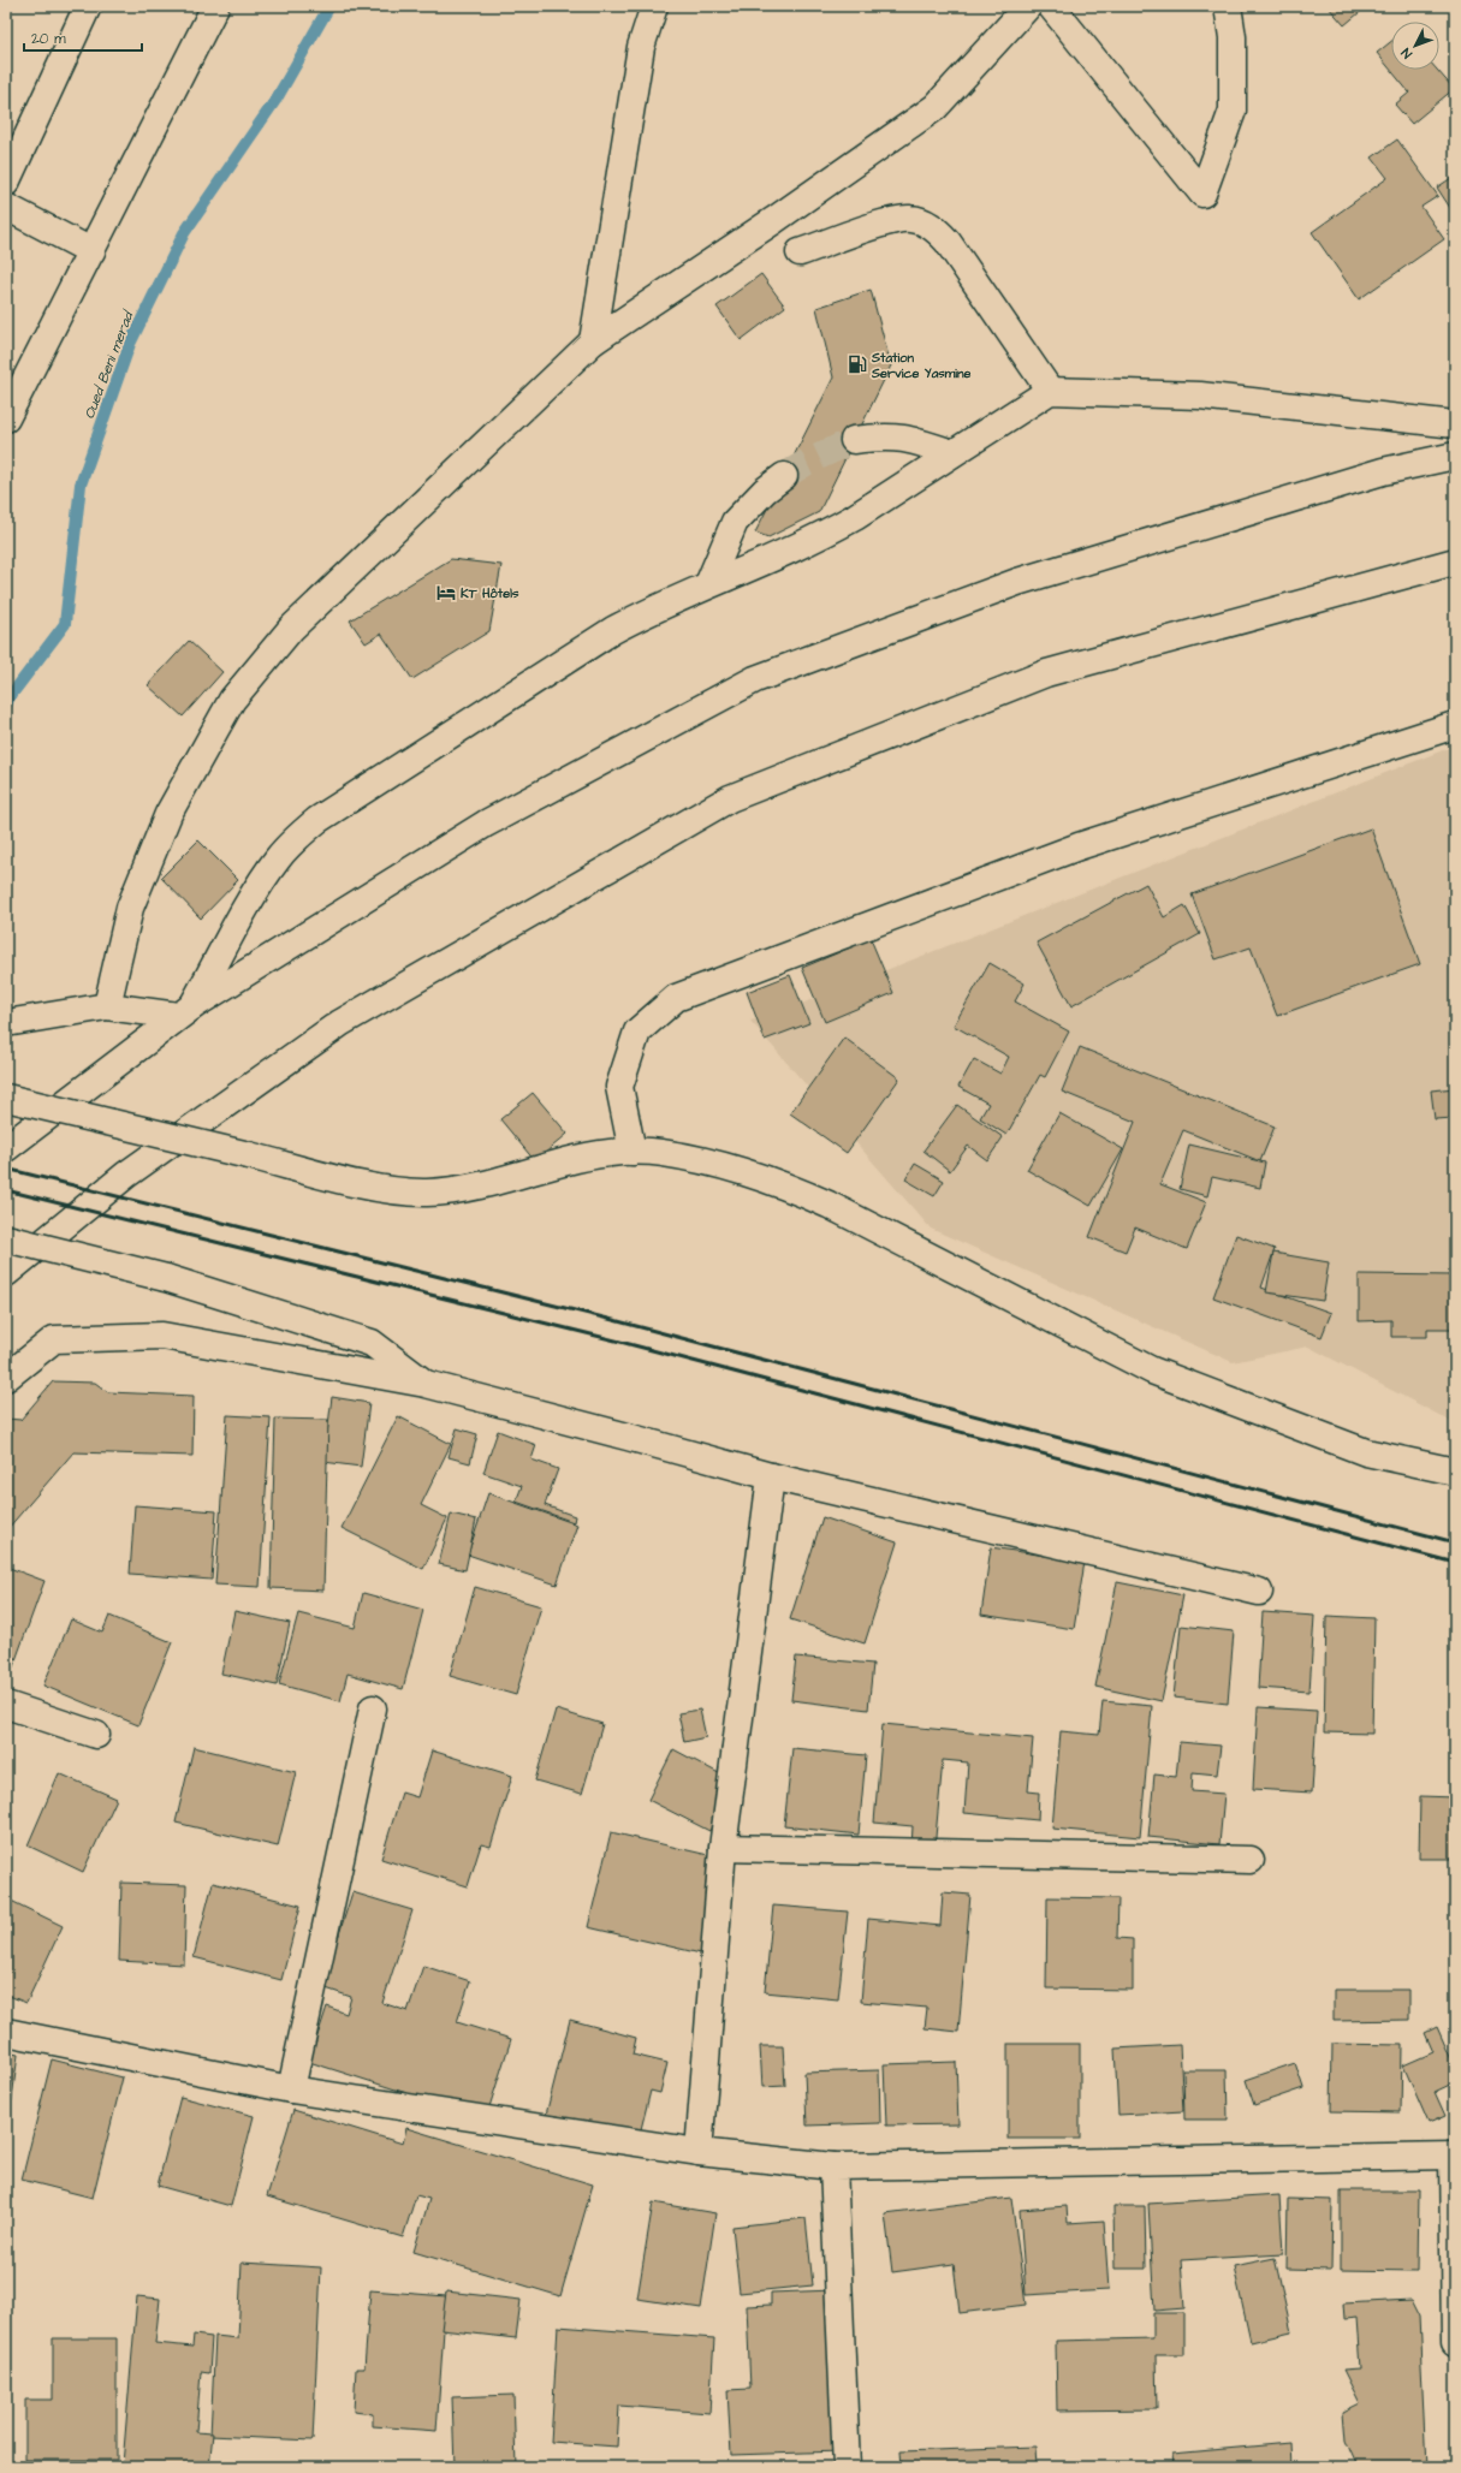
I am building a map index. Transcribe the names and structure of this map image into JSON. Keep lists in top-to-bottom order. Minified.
{"water":["Oued Beni merad"],"places":{"fuel station":["Station Service Yasmine"],"hotel":["KT Hôtels"]},"scale_bar":"20 m","north":"bottom left"}
